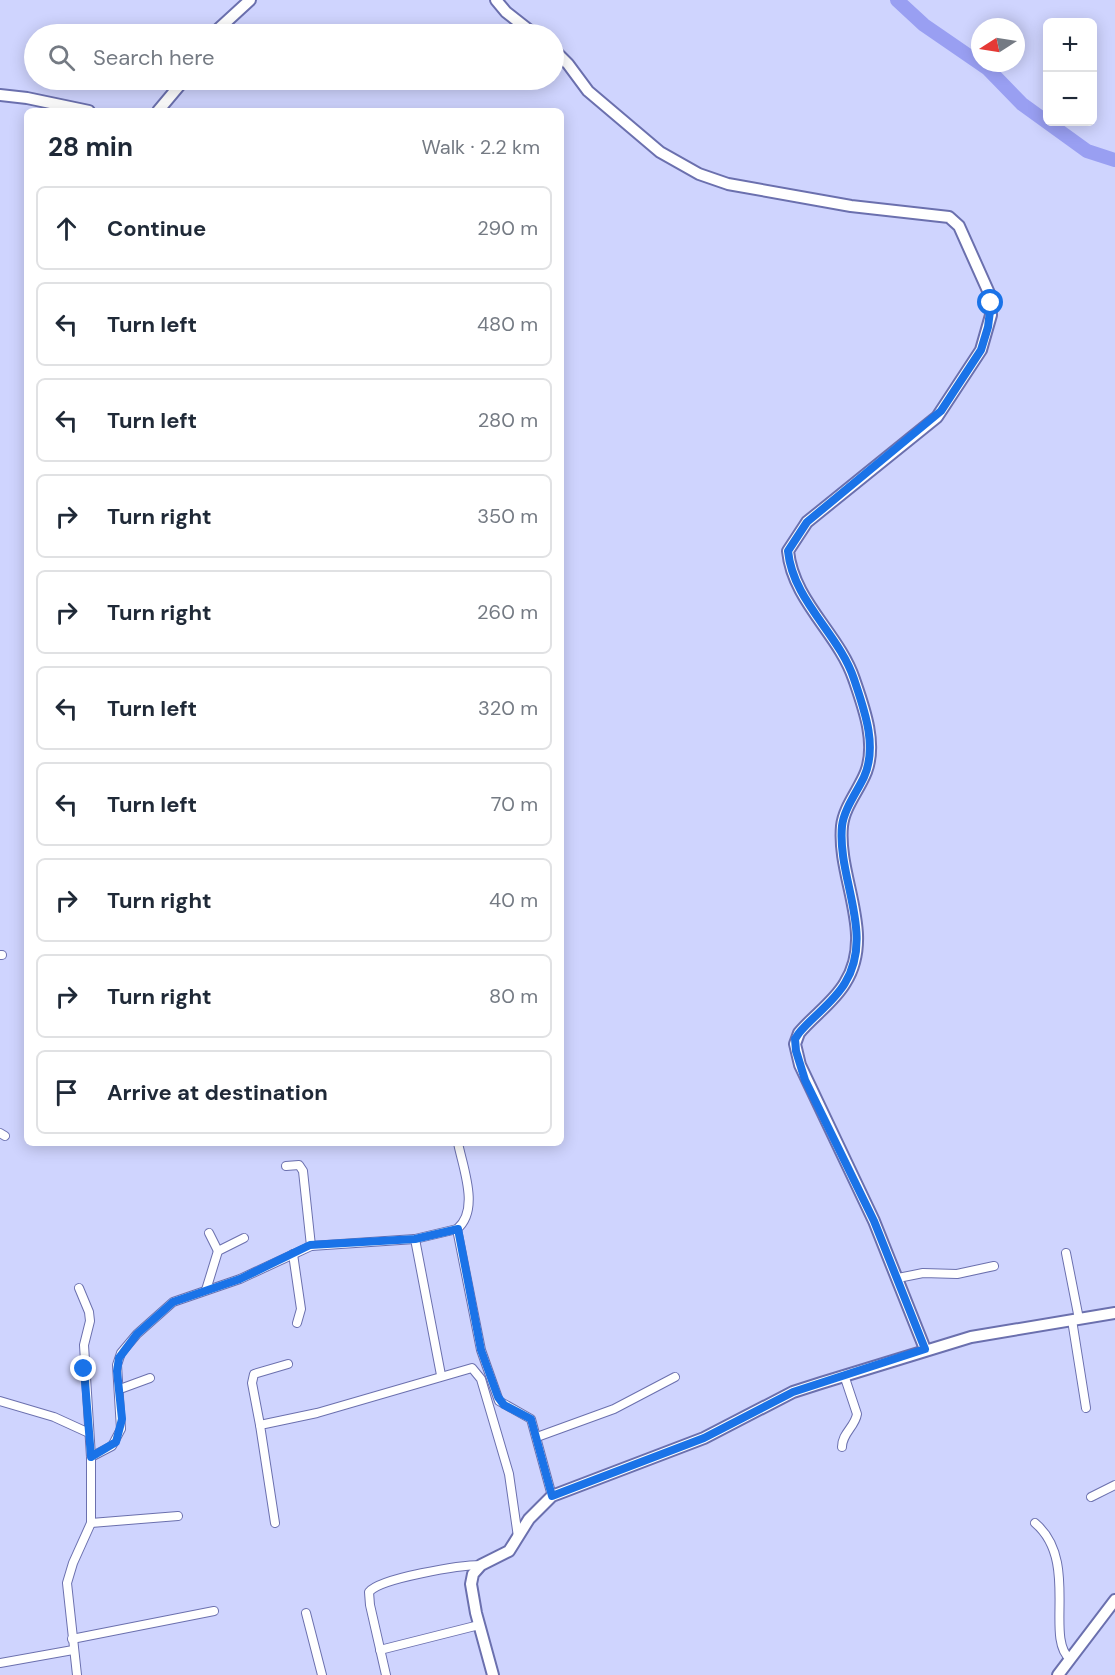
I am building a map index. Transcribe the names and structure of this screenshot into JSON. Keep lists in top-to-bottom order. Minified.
{"north":"left","page":{"map_buttons":["+","−"],"search":"Search here","heading":["28 min","Walk · 2.2 km"],"list":[["Continue","290 m"],["Turn left","480 m"],["Turn left","280 m"],["Turn right","350 m"],["Turn right","260 m"],["Turn left","320 m"],["Turn left","70 m"],["Turn right","40 m"],["Turn right","80 m"],"Arrive at destination"]}}
